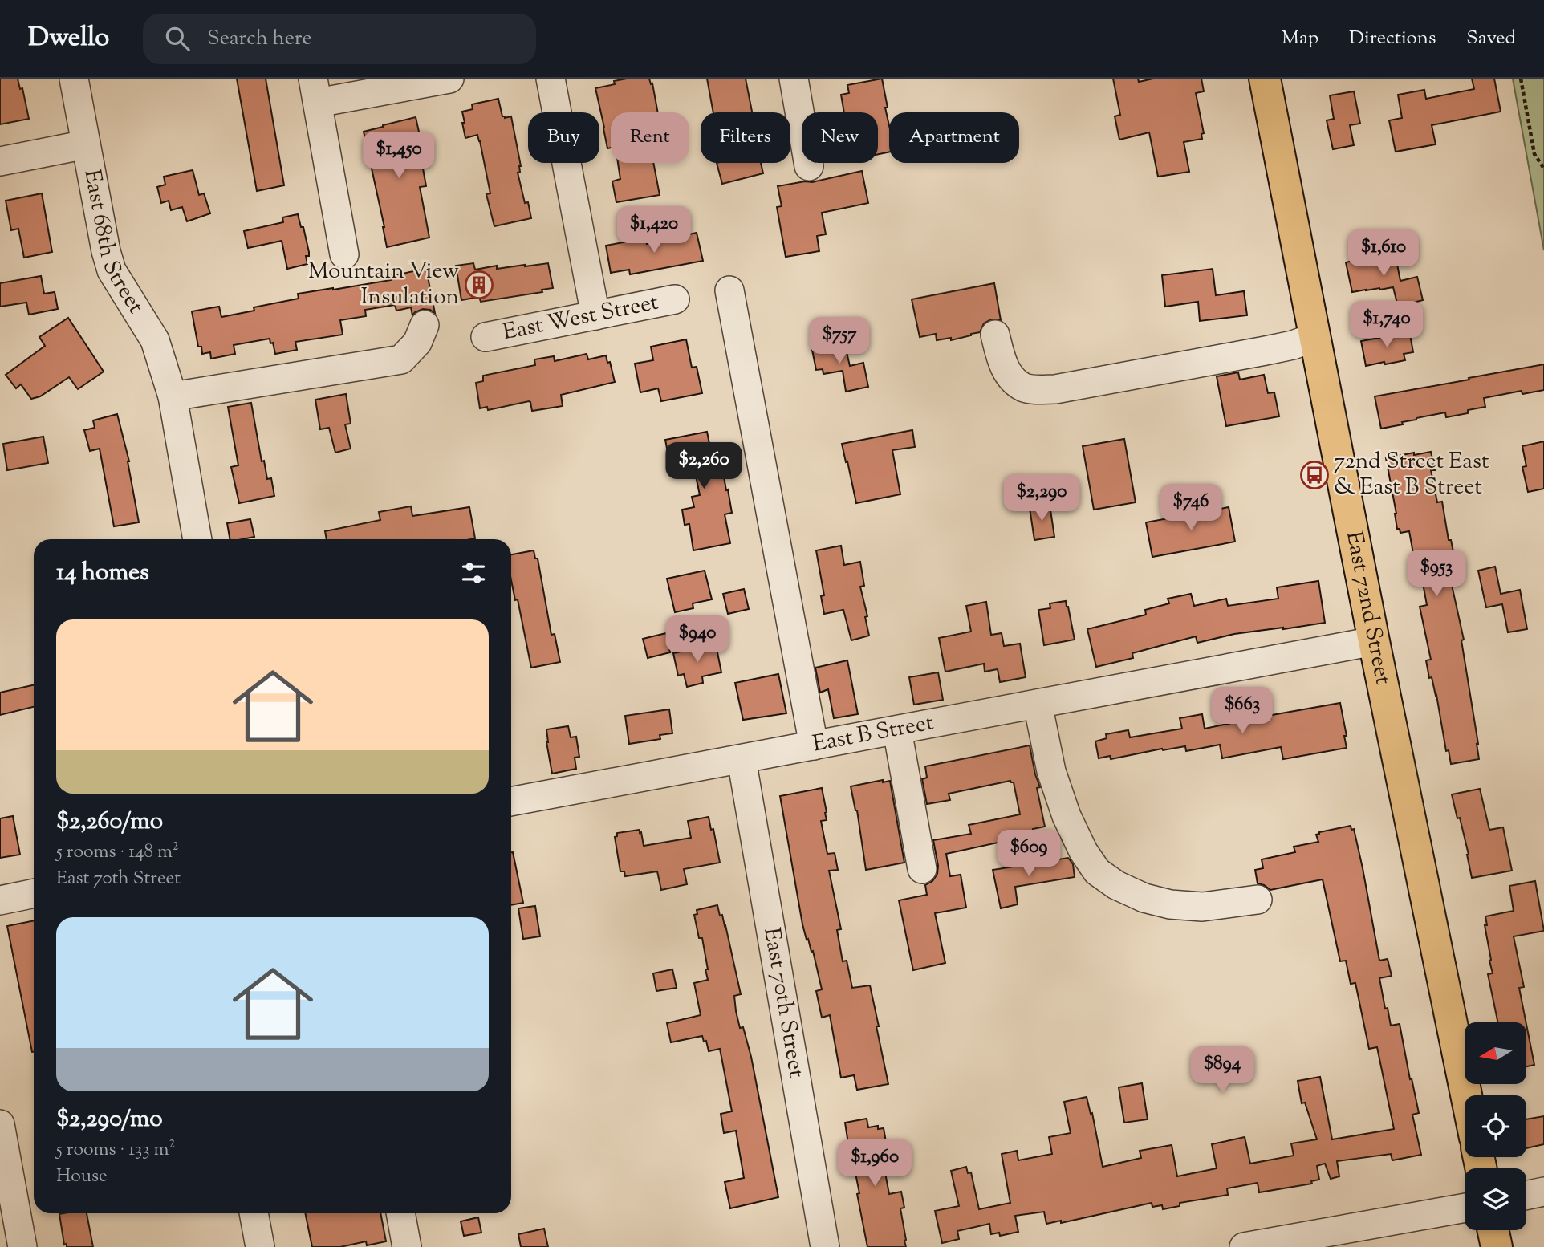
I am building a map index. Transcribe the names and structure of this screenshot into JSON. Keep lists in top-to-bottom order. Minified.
{"streets":{"main road":["East 72nd Street"],"street":["East 68th Street","East West Street","East B Street","East 70th Street"]},"crossings":[["East 72nd Street","East B Street"],["East B Street","East 70th Street"]],"places":{"building":["Mountain View Insulation"],"bus stop":["72nd Street East & East B Street"]},"north":"left","page":{"header":"Dwello","search":"Search here","nav":["Map","Directions","Saved"],"chip":["Buy","Rent","Filters","New","Apartment"],"price":["$1,450","$1,420","$1,610","$1,740","$757","$2,260","$2,290","$746","$953","$940","$663","$609","$894","$1,960"],"heading":"14 homes","list":[{"name":"$2,260/mo","note":"5 rooms · 148 m² · East 70th Street"},{"name":"$2,290/mo","note":"5 rooms · 133 m² · House"}]}}
